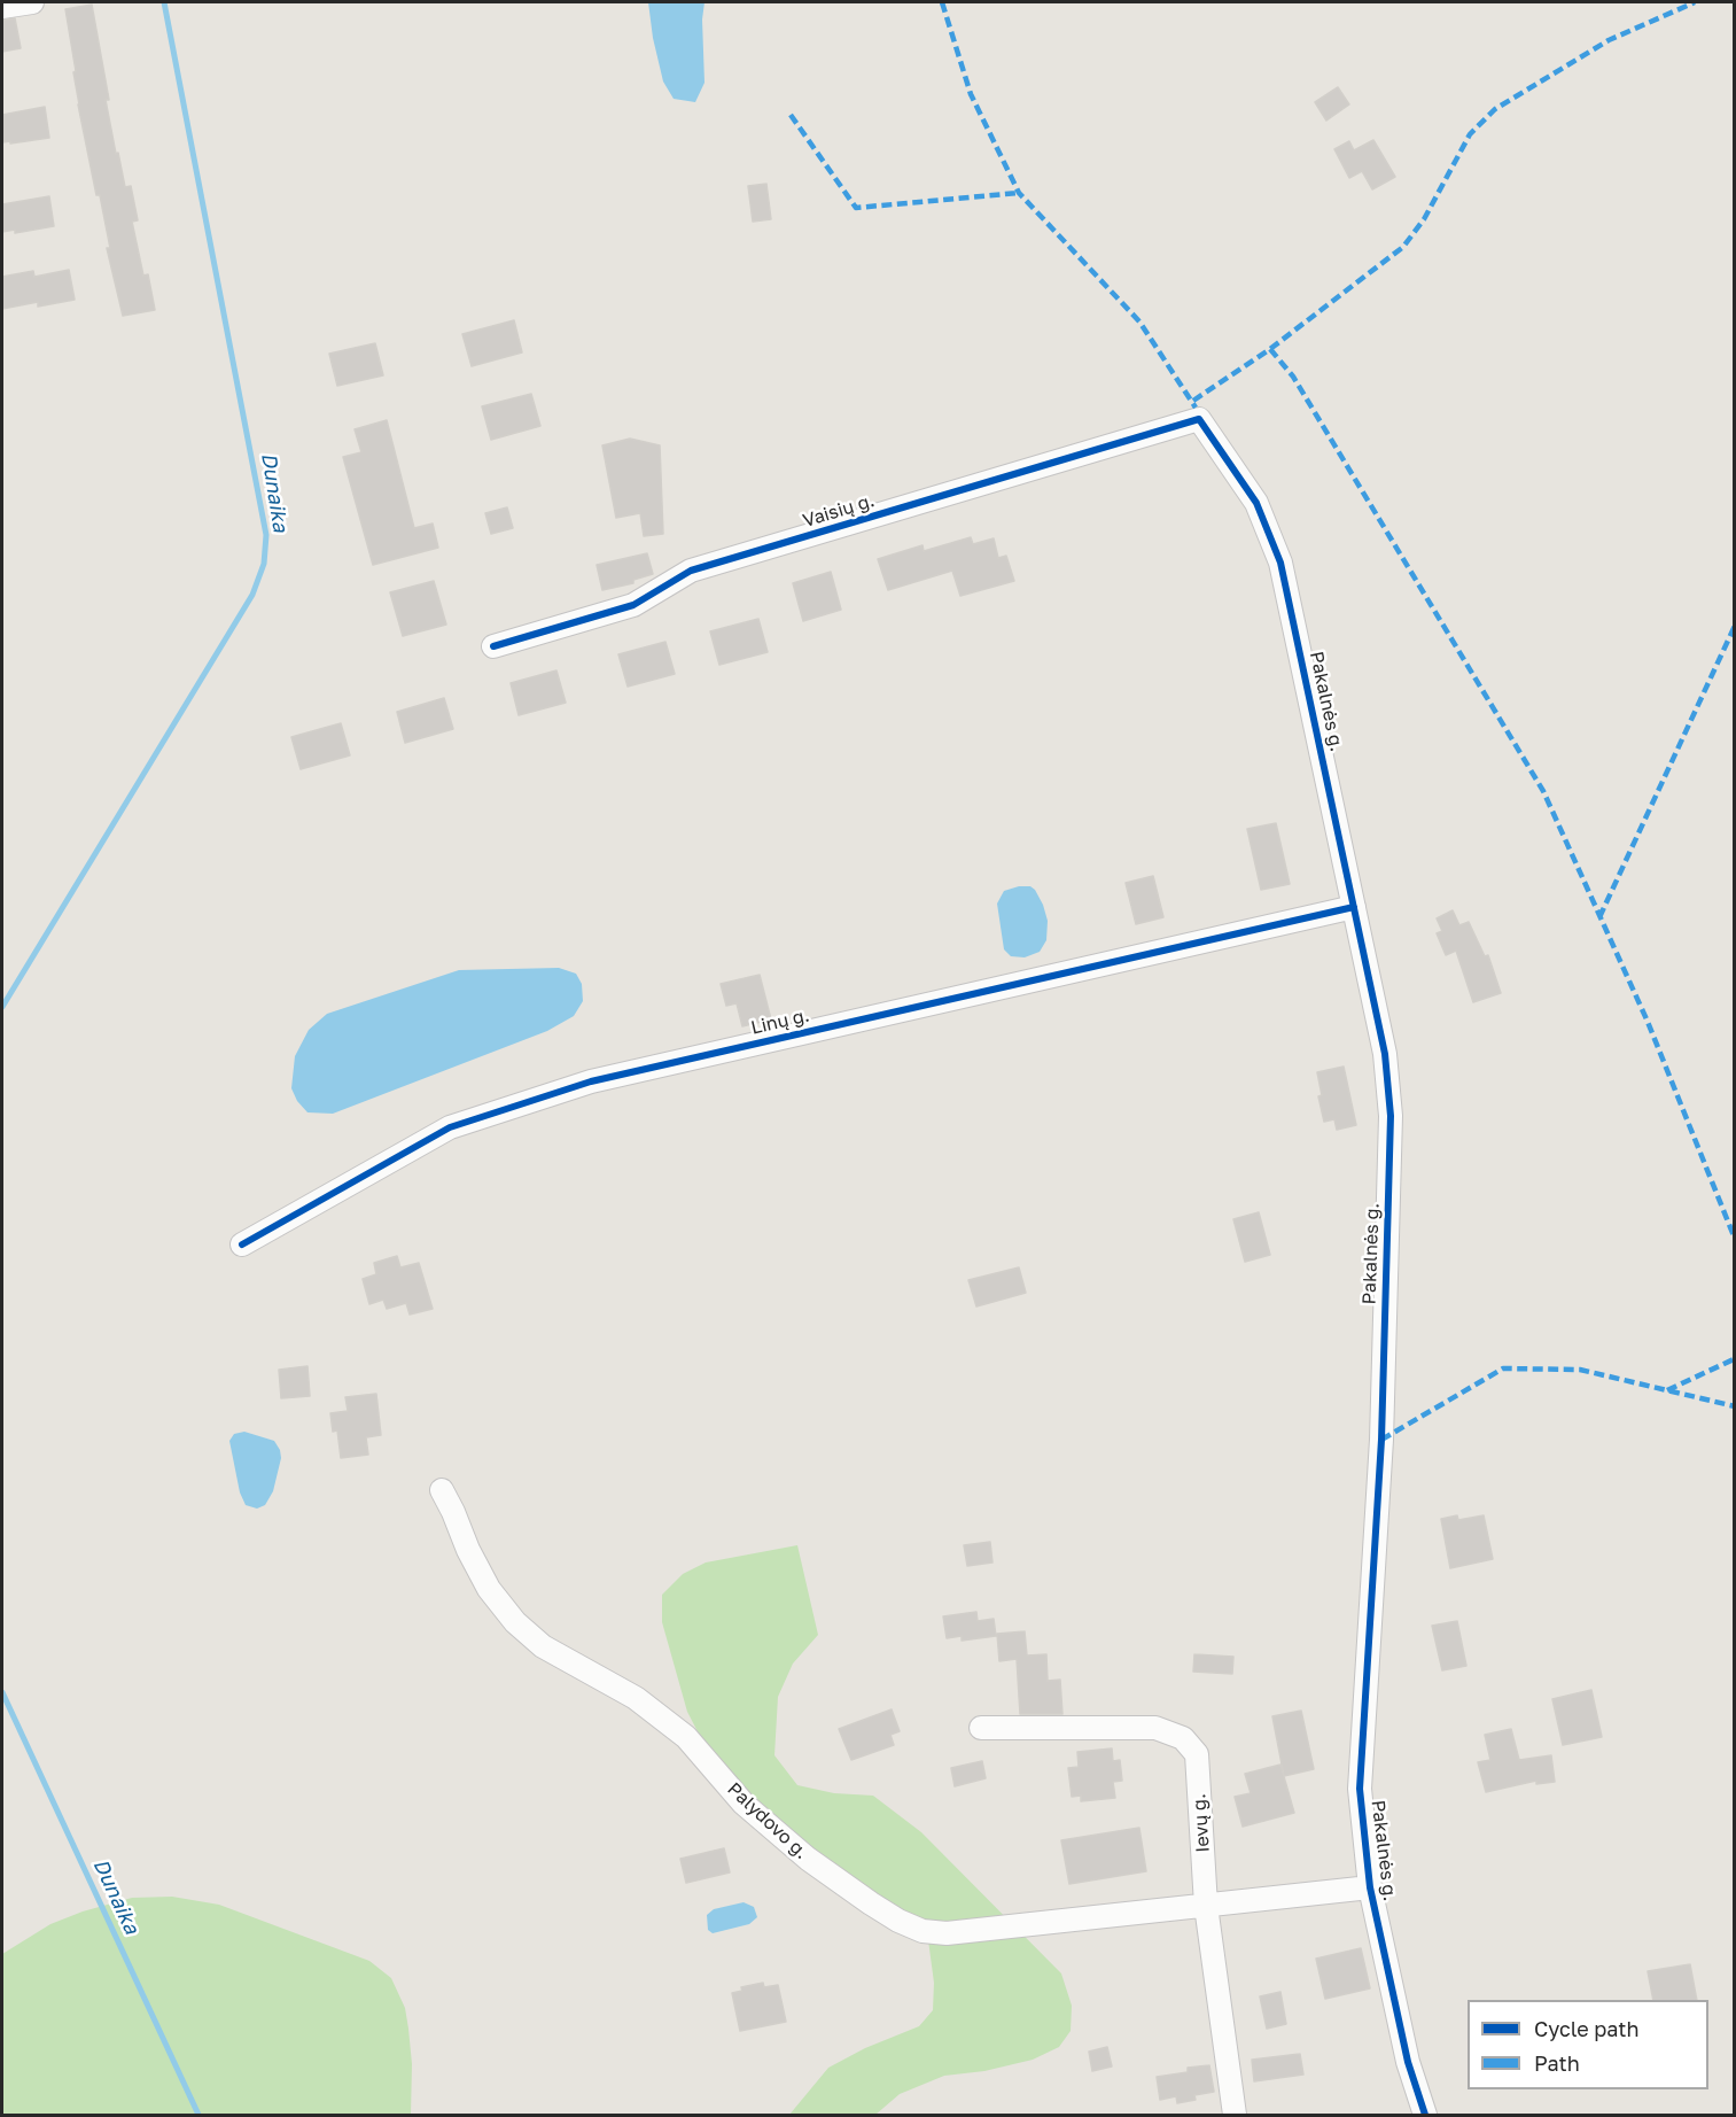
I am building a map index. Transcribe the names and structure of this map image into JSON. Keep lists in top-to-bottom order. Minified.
{"streets":{"street":["Vaisių g.","Pakalnės g.","Linų g.","Palydovo g.","Ievų g."]},"crossings":[["Vaisių g.","Pakalnės g."],["Pakalnės g.","Linų g."],["Pakalnės g.","Palydovo g."],["Palydovo g.","Ievų g."]],"water":["Dunaika"],"legend":["Cycle path","Path"]}
